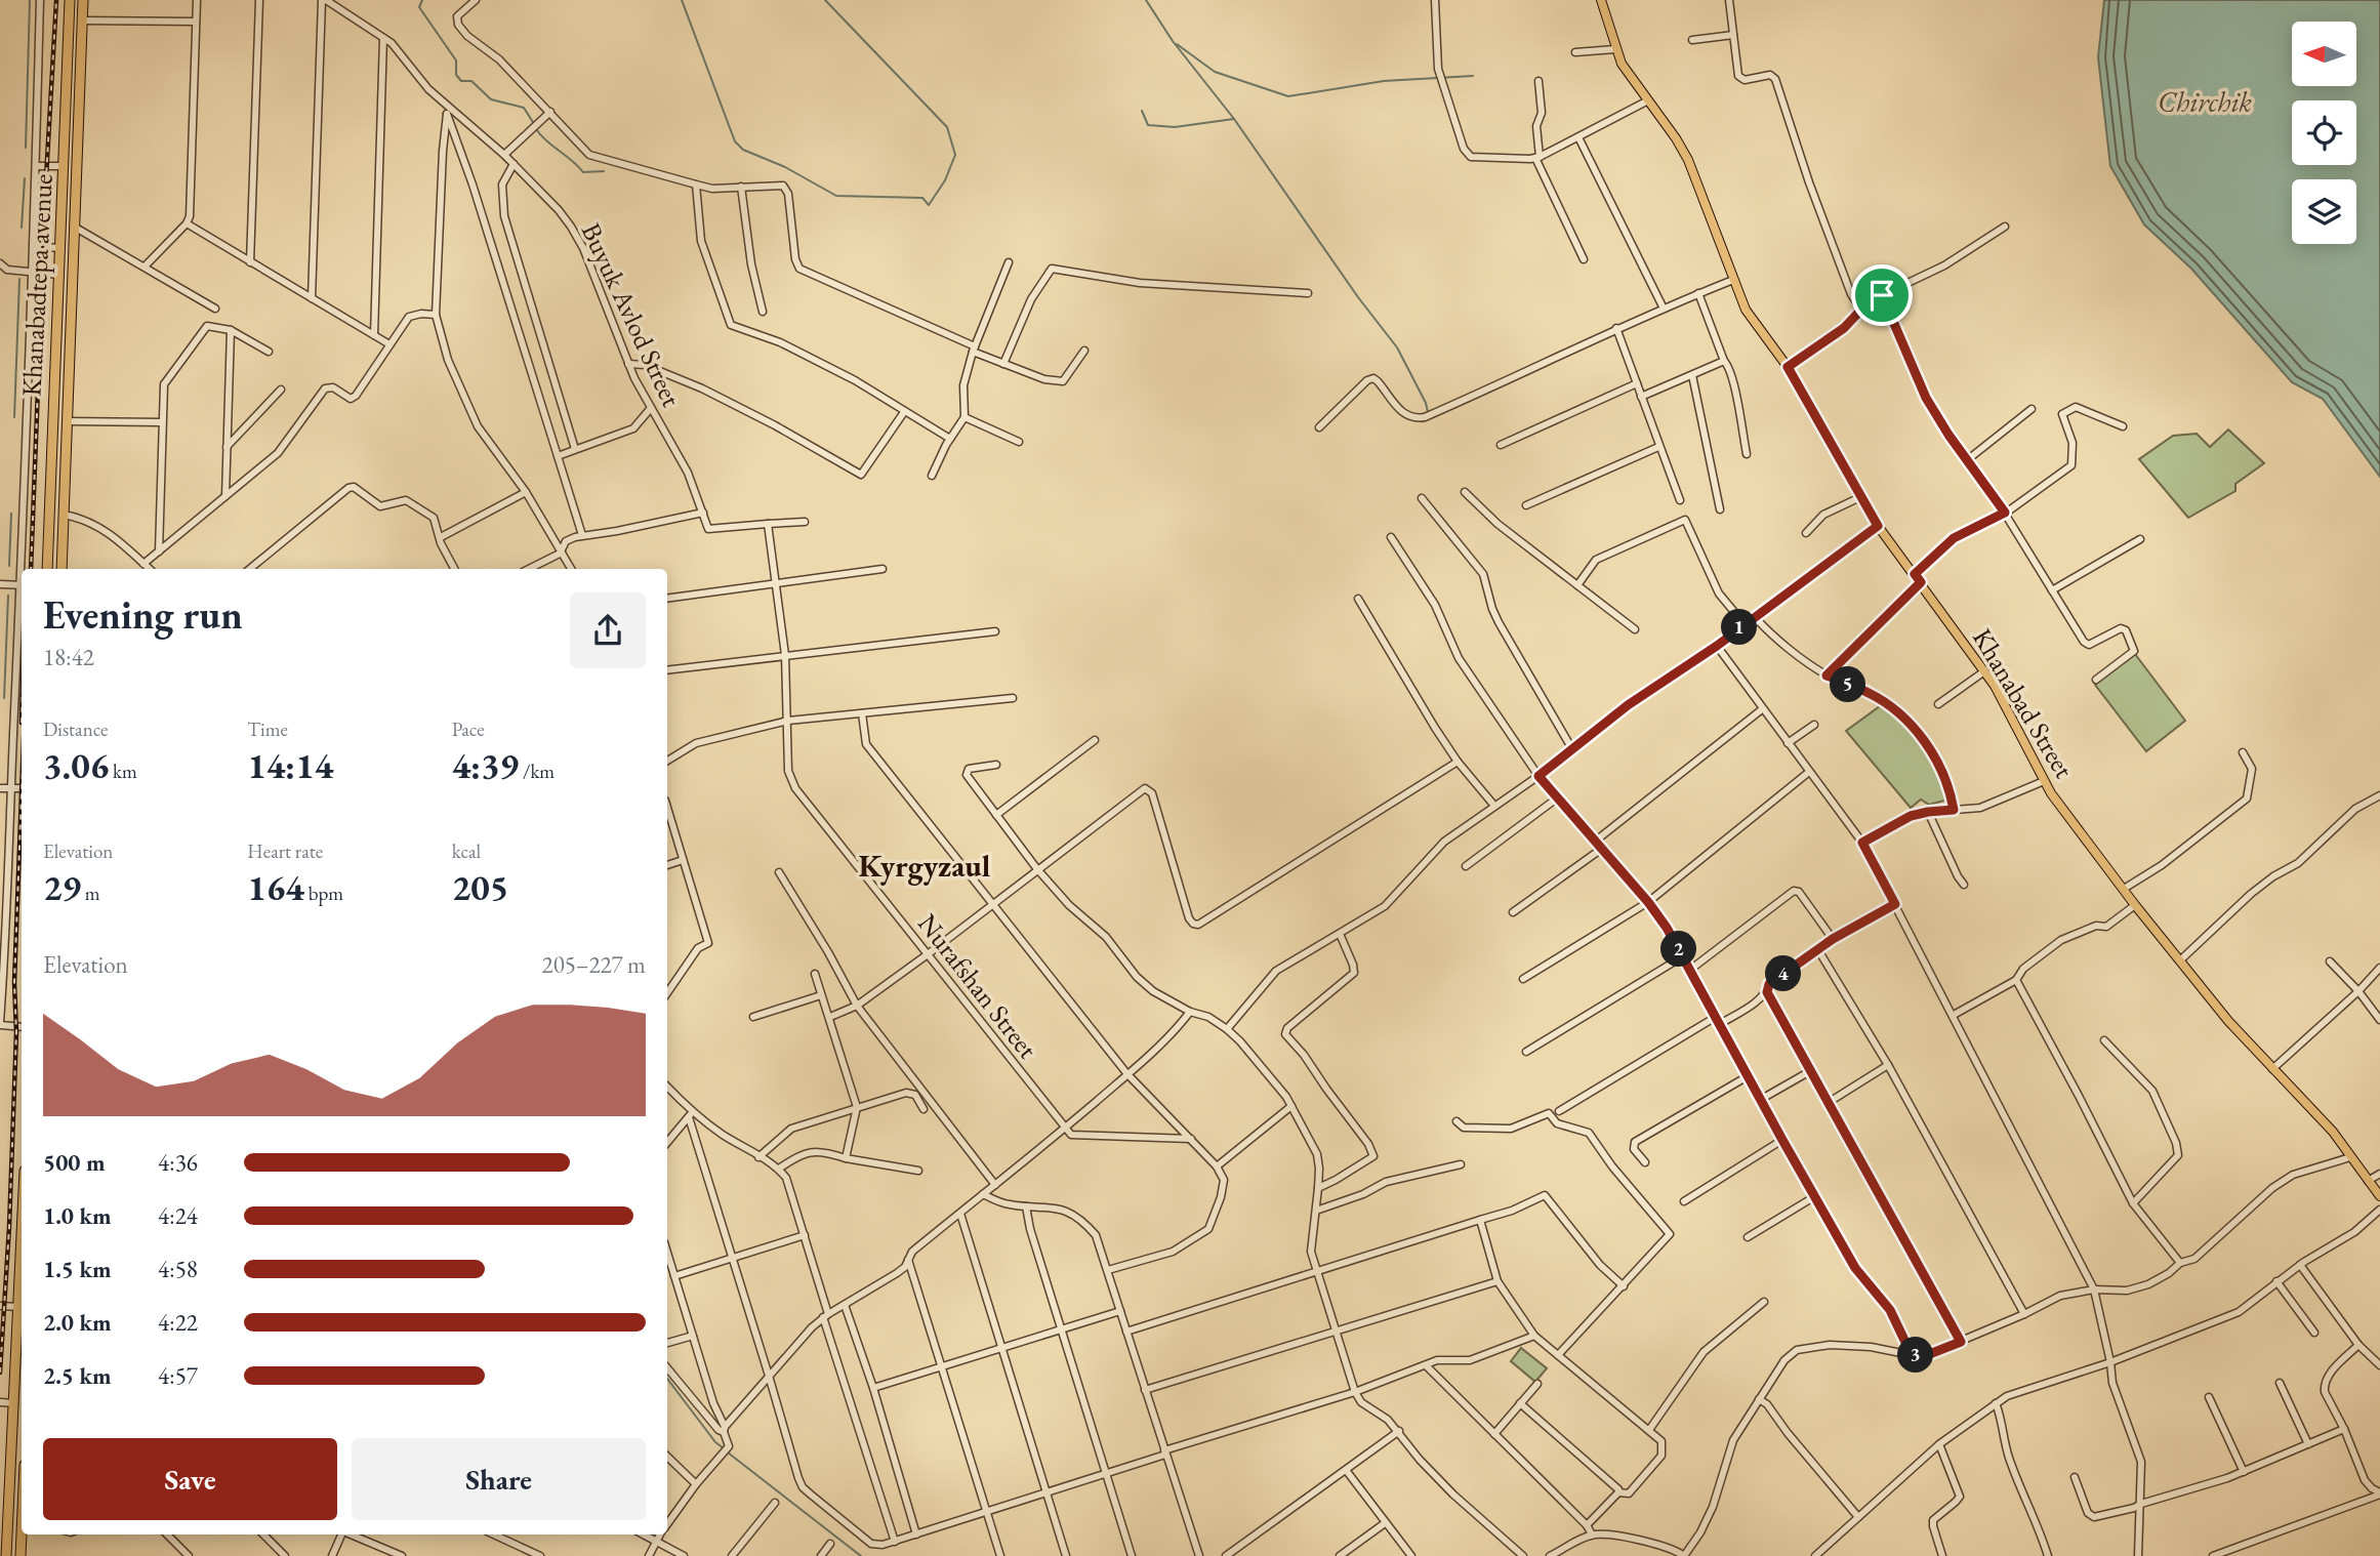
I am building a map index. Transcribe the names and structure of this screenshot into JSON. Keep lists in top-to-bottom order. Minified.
{"streets":{"highway":["Khanabadtepa avenue"],"main road":["Khanabad Street"],"street":["Buyuk Avlod Street","Nurafshan Street"]},"districts":["Kyrgyzaul"],"water":["Chirchik"],"north":"left","page":{"heading":["Evening run","18:42"],"pins":["1","5","2","4","3"],"stats":[["Distance","3.06 km"],["Time","14:14"],["Pace","4:39 /km"],["Elevation","29 m"],["Heart rate","164 bpm"],["kcal","205"]],"chart":["Elevation","205–227 m"],"list":[{"name":"500 m","note":"4:36"},{"name":"1.0 km","note":"4:24"},{"name":"1.5 km","note":"4:58"},{"name":"2.0 km","note":"4:22"},{"name":"2.5 km","note":"4:57"}],"buttons":["Save","Share"]}}
